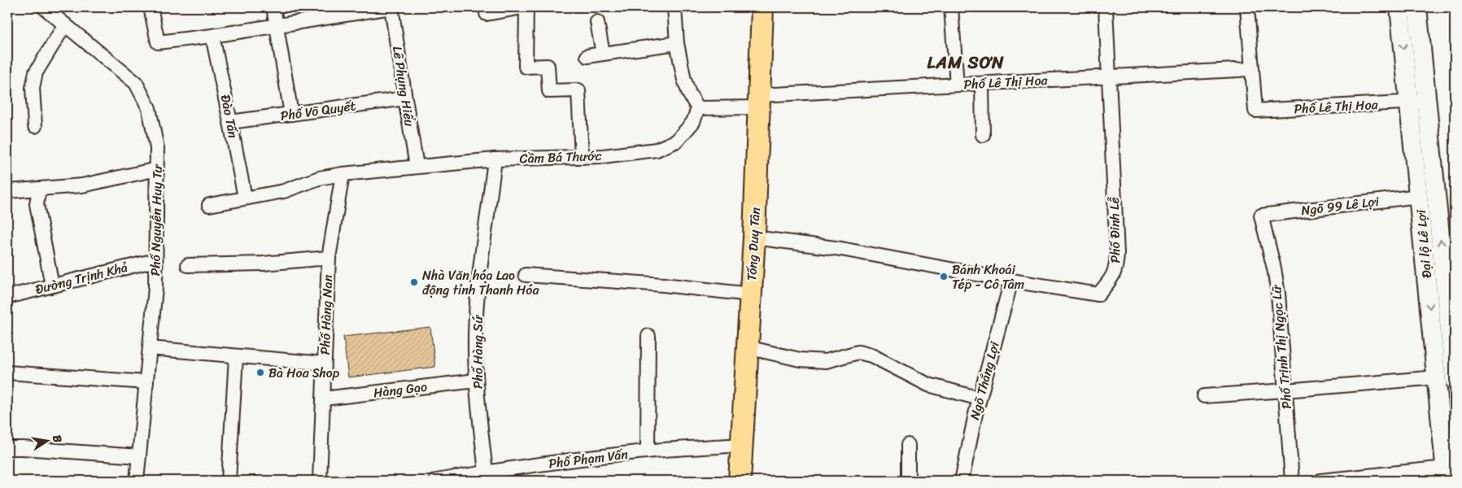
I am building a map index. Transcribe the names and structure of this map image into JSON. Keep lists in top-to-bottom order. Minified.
{"streets":{"highway":["Tống Duy Tân"],"main road":["Đại lộ Lê Lợi"],"street":["Phố Lê Thị Hoa","Lê Phụng Hiểu","Phố Võ Quyết","Đào Tấn","Cầm Bá Thước","Ngõ 99 Lê Lợi","Phố Nguyễn Huy Tự","Phố Đinh Lễ","Đường Trịnh Khả","Phố Hàng Nan","Phố Trịnh Thị Ngọc Lữ","Phố Hàng Sứ","Ngõ Thắng Lợi","Hàng Gạo","Phố Phạm Vấn"]},"crossings":[["Phố Lê Thị Hoa","Phố Đinh Lễ"],["Phố Lê Thị Hoa","Tống Duy Tân"],["Phố Lê Thị Hoa","Đại lộ Lê Lợi"],["Lê Phụng Hiểu","Phố Võ Quyết"],["Lê Phụng Hiểu","Cầm Bá Thước"],["Phố Võ Quyết","Đào Tấn"],["Đào Tấn","Cầm Bá Thước"],["Cầm Bá Thước","Phố Hàng Nan"],["Cầm Bá Thước","Phố Hàng Sứ"],["Ngõ 99 Lê Lợi","Đại lộ Lê Lợi"],["Ngõ 99 Lê Lợi","Phố Trịnh Thị Ngọc Lữ"],["Phố Nguyễn Huy Tự","Đường Trịnh Khả"],["Phố Đinh Lễ","Tống Duy Tân"],["Phố Đinh Lễ","Ngõ Thắng Lợi"],["Tống Duy Tân","Phố Phạm Vấn"],["Phố Hàng Nan","Hàng Gạo"],["Phố Hàng Sứ","Hàng Gạo"],["Phố Hàng Sứ","Phố Phạm Vấn"]],"districts":["LAM SƠN"],"places":["Bánh Khoái Tép - Cô Tâm","Nhà Văn hóa Lao động tỉnh Thanh Hóa","Bà Hoa Shop"],"north":"right"}
